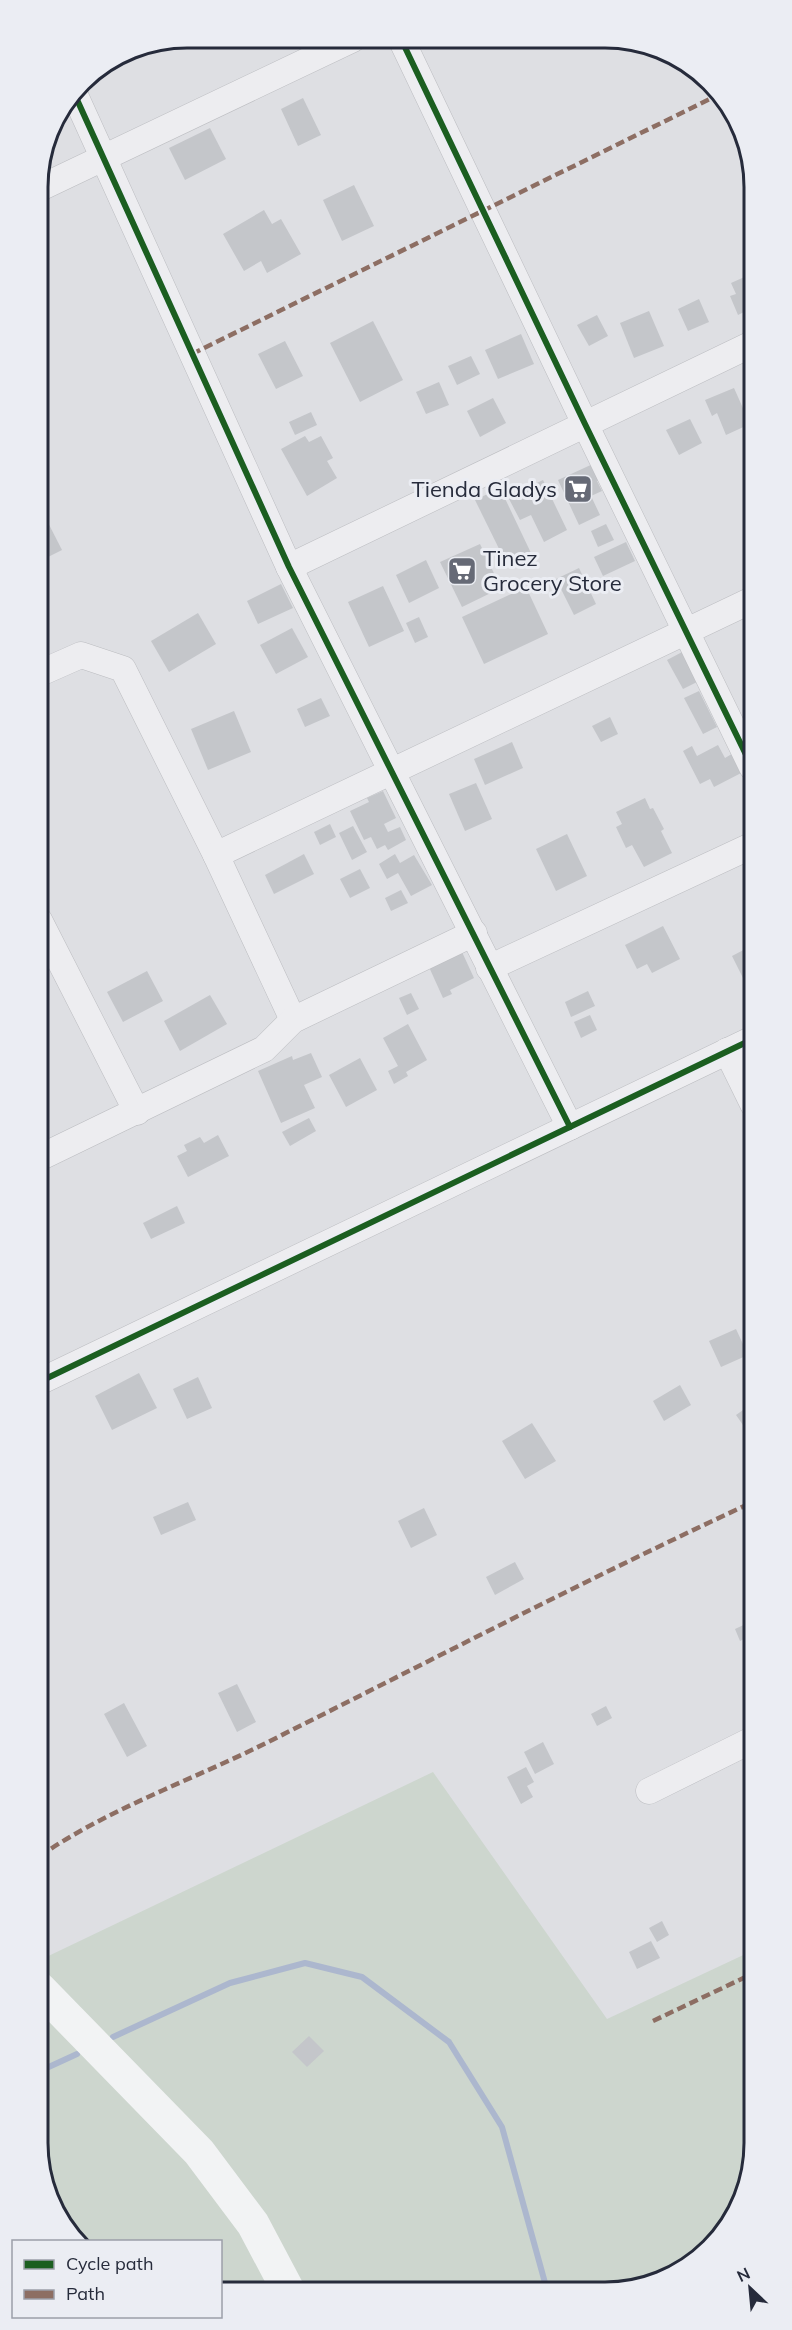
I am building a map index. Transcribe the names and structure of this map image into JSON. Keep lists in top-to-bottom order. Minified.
{"places":{"supermarket":["Tienda Gladys","Tinez Grocery Store"]},"legend":["Cycle path","Path"],"north":"top left"}
